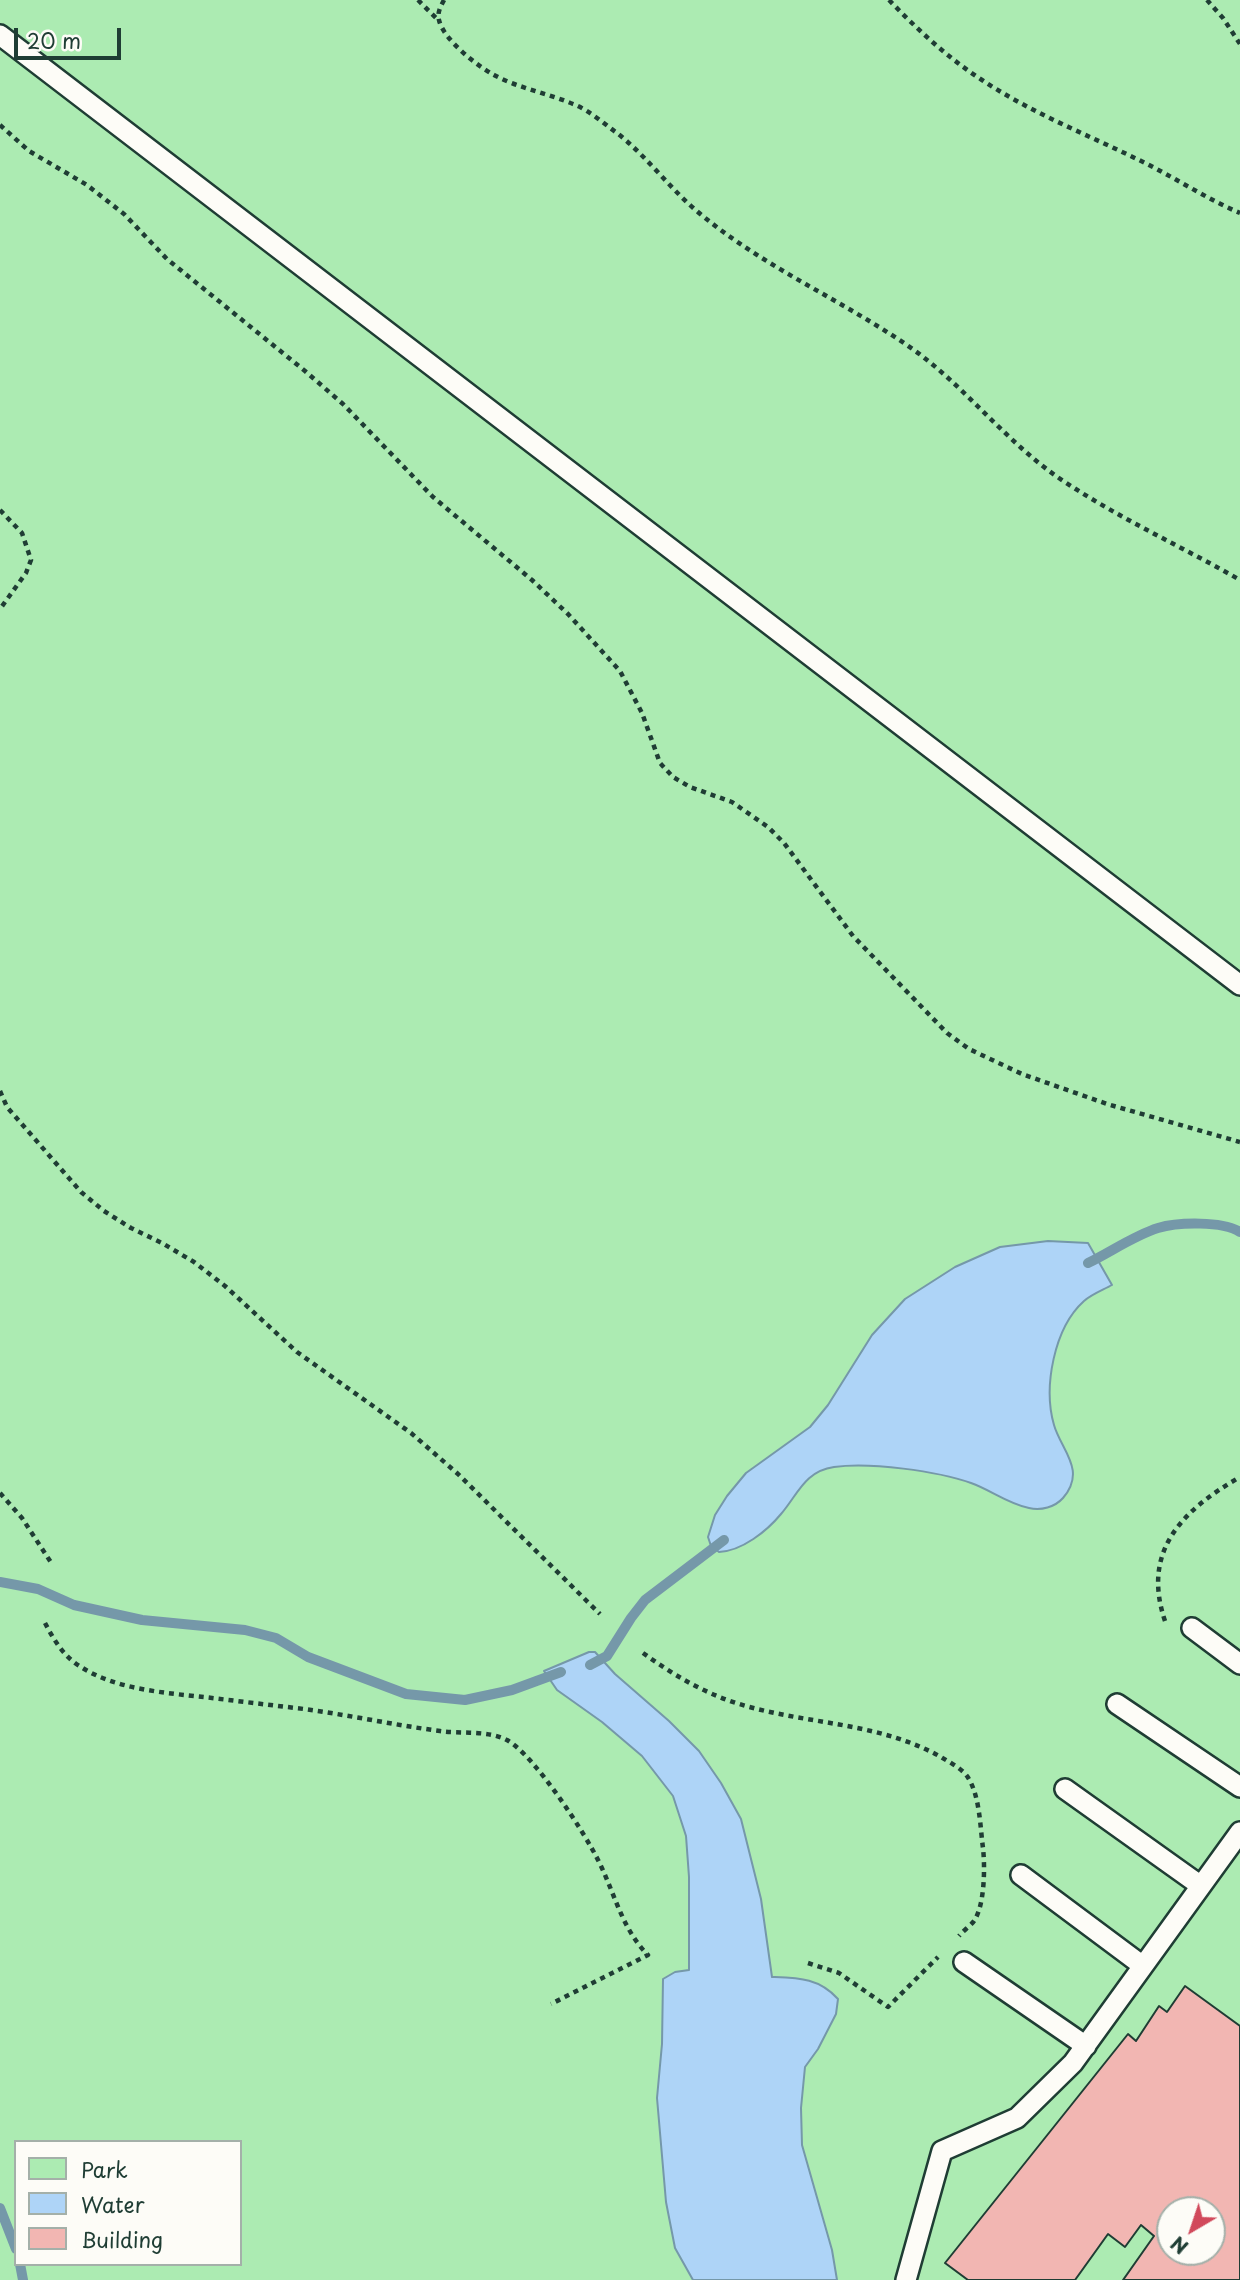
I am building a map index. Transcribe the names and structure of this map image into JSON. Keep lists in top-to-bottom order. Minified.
{"legend":["Park","Water","Building"],"scale_bar":"20 m","north":"bottom left"}
